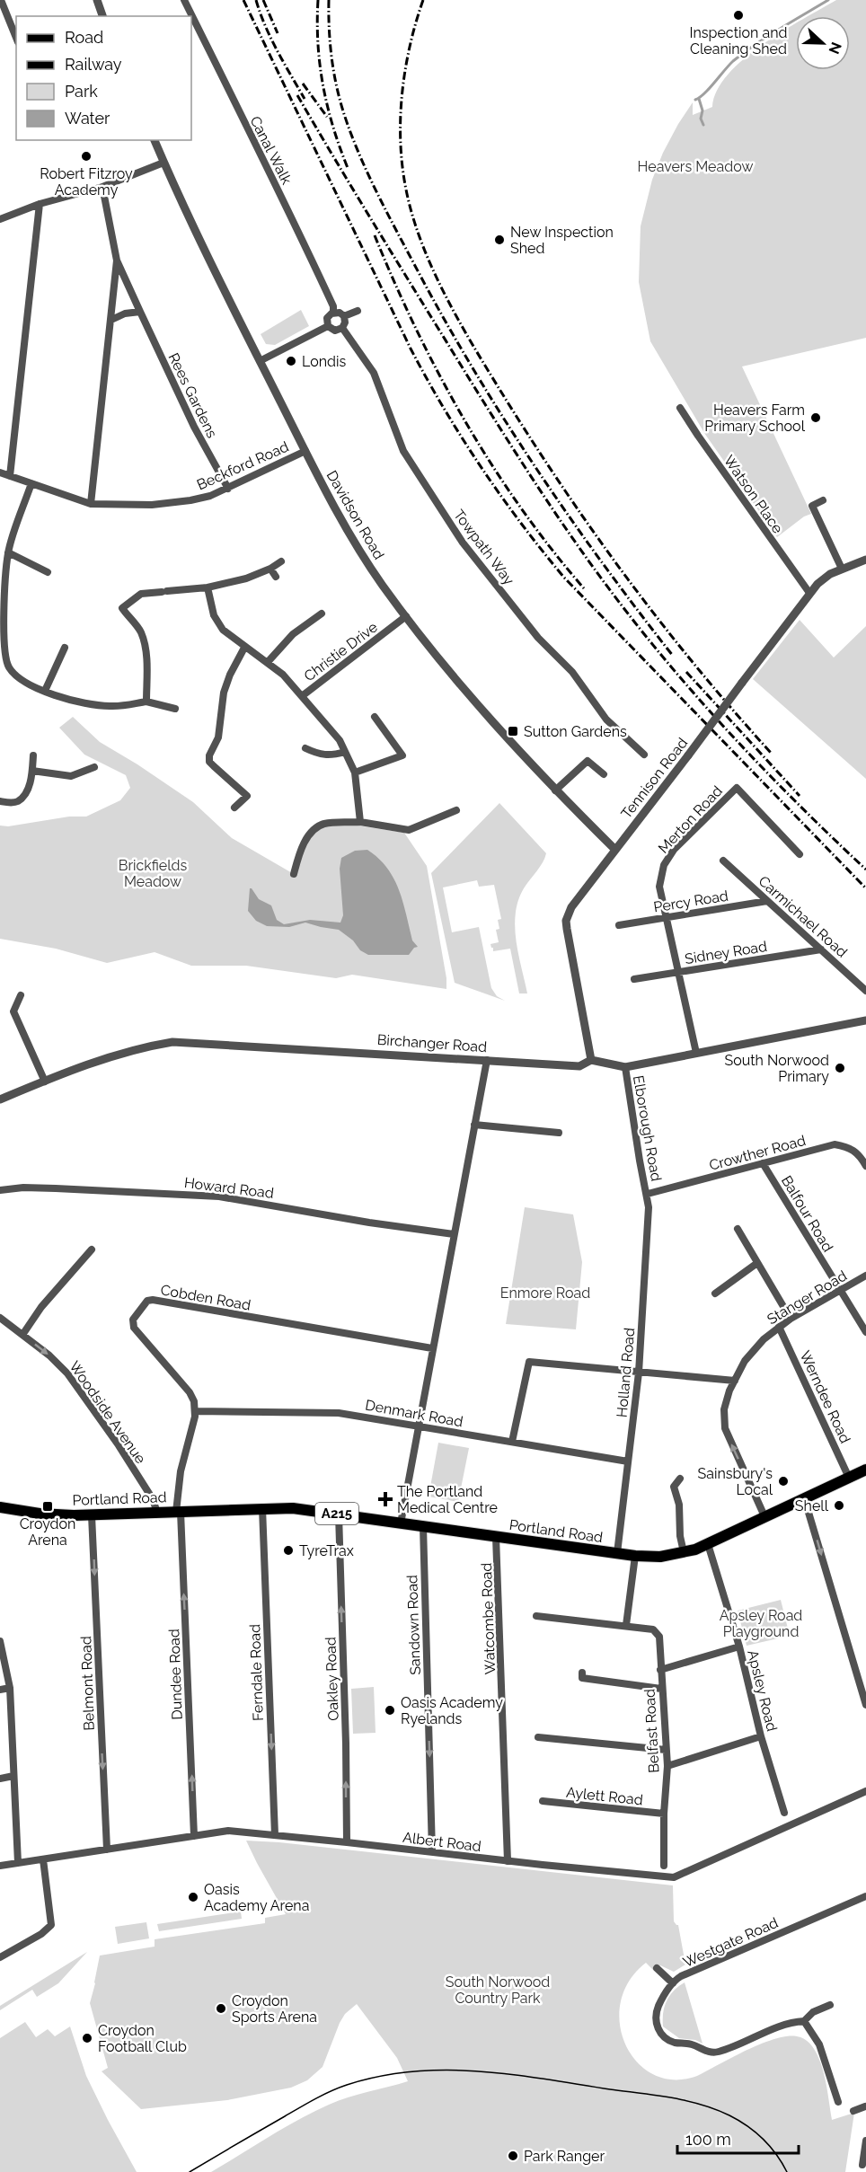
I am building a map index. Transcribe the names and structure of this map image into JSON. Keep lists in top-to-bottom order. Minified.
{"streets":{"main road":["Portland Road","A215"],"street":["Canal Walk","Rees Gardens","Beckford Road","Watson Place","Davidson Road","Towpath Way","Christie Drive","Tennison Road","Merton Road","Percy Road","Carmichael Road","Sidney Road","Birchanger Road","Elborough Road","Crowther Road","Howard Road","Balfour Road","Cobden Road","Stanger Road","Holland Road","Werndee Road","Woodside Avenue","Denmark Road","Watcombe Road","Sandown Road","Ferndale Road","Dundee Road","Oakley Road","Belmont Road","Apsley Road","Belfast Road","Aylett Road","Albert Road","Westgate Road"]},"crossings":[["Canal Walk","Towpath Way"],["Rees Gardens","Beckford Road"],["Beckford Road","Davidson Road"],["Watson Place","Tennison Road"],["Davidson Road","Christie Drive"],["Davidson Road","Tennison Road"],["Tennison Road","Birchanger Road"],["Merton Road","Percy Road"],["Merton Road","Sidney Road"],["Merton Road","Birchanger Road"],["Percy Road","Carmichael Road"],["Carmichael Road","Sidney Road"],["Birchanger Road","Elborough Road"],["Elborough Road","Crowther Road"],["Elborough Road","Holland Road"],["Crowther Road","Balfour Road"],["Crowther Road","Holland Road"],["Balfour Road","Stanger Road"],["Cobden Road","Denmark Road"],["Stanger Road","Werndee Road"],["Stanger Road","Portland Road"],["Holland Road","Denmark Road"],["Holland Road","Portland Road"],["Werndee Road","Portland Road"],["Woodside Avenue","Portland Road"],["Portland Road","Watcombe Road"],["Portland Road","Sandown Road"],["Portland Road","Ferndale Road"],["Portland Road","Dundee Road"],["Portland Road","Oakley Road"],["Portland Road","Belmont Road"],["Portland Road","Apsley Road"],["Watcombe Road","Albert Road"],["Sandown Road","Albert Road"],["Ferndale Road","Albert Road"],["Dundee Road","Albert Road"],["Oakley Road","Albert Road"],["Belmont Road","Albert Road"],["Belfast Road","Aylett Road"]],"one_way":["Stanger Road","Woodside Avenue","Sandown Road","Ferndale Road","Dundee Road","Oakley Road","Belmont Road"],"parks":["Heavers Meadow","Brickfields Meadow","Enmore Road","Apsley Road Playground","South Norwood Country Park"],"places":{"other":["Inspection and Cleaning Shed","Robert Fitzroy Academy","New Inspection Shed","Londis","Heavers Farm Primary School","South Norwood Primary","Sainsbury's Local","Shell","TyreTrax","Oasis Academy Ryelands","Oasis Academy Arena","Croydon Sports Arena","Croydon Football Club","Park Ranger"],"transit":["Sutton Gardens","Croydon Arena"],"health":["The Portland Medical Centre"]},"legend":["Road","Railway","Park","Water"],"scale_bar":"100 m","north":"right"}
